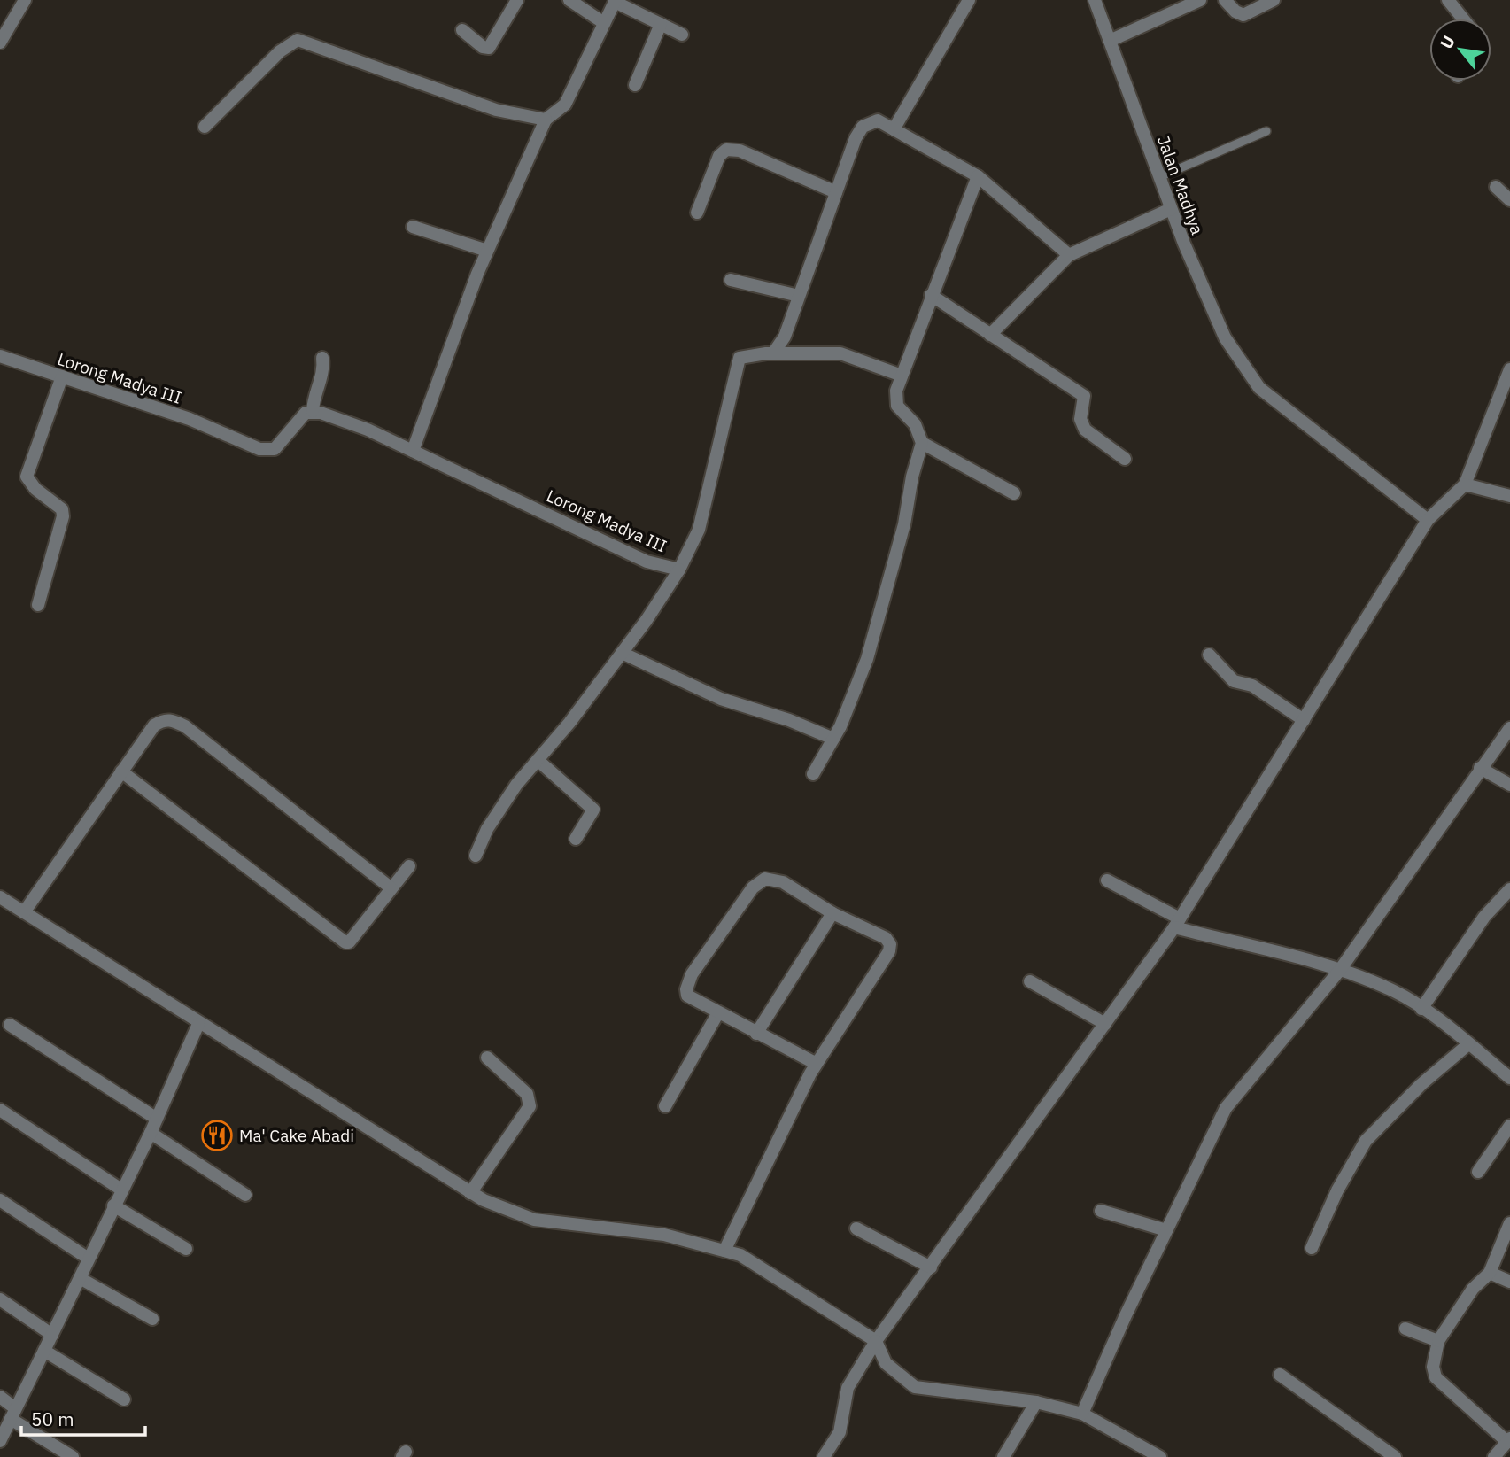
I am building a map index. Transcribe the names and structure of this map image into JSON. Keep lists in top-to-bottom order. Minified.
{"streets":{"street":["Jalan Madhya","Lorong Madya III"]},"places":{"restaurant":["Ma' Cake Abadi"]},"scale_bar":"50 m","north":"top left"}
